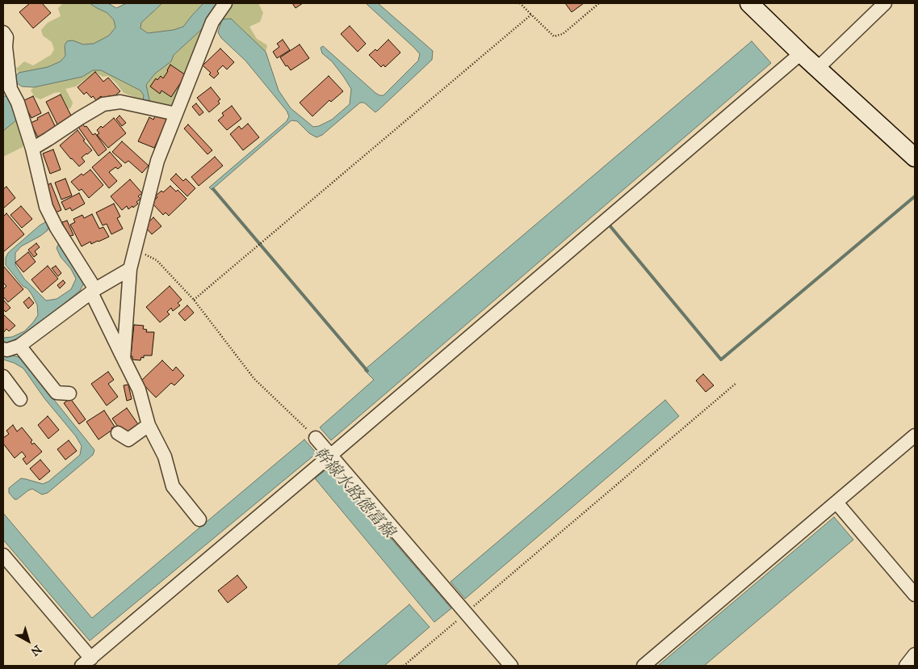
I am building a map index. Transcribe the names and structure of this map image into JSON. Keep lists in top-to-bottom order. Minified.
{"water":["幹線水路徳富線"],"north":"bottom right"}
